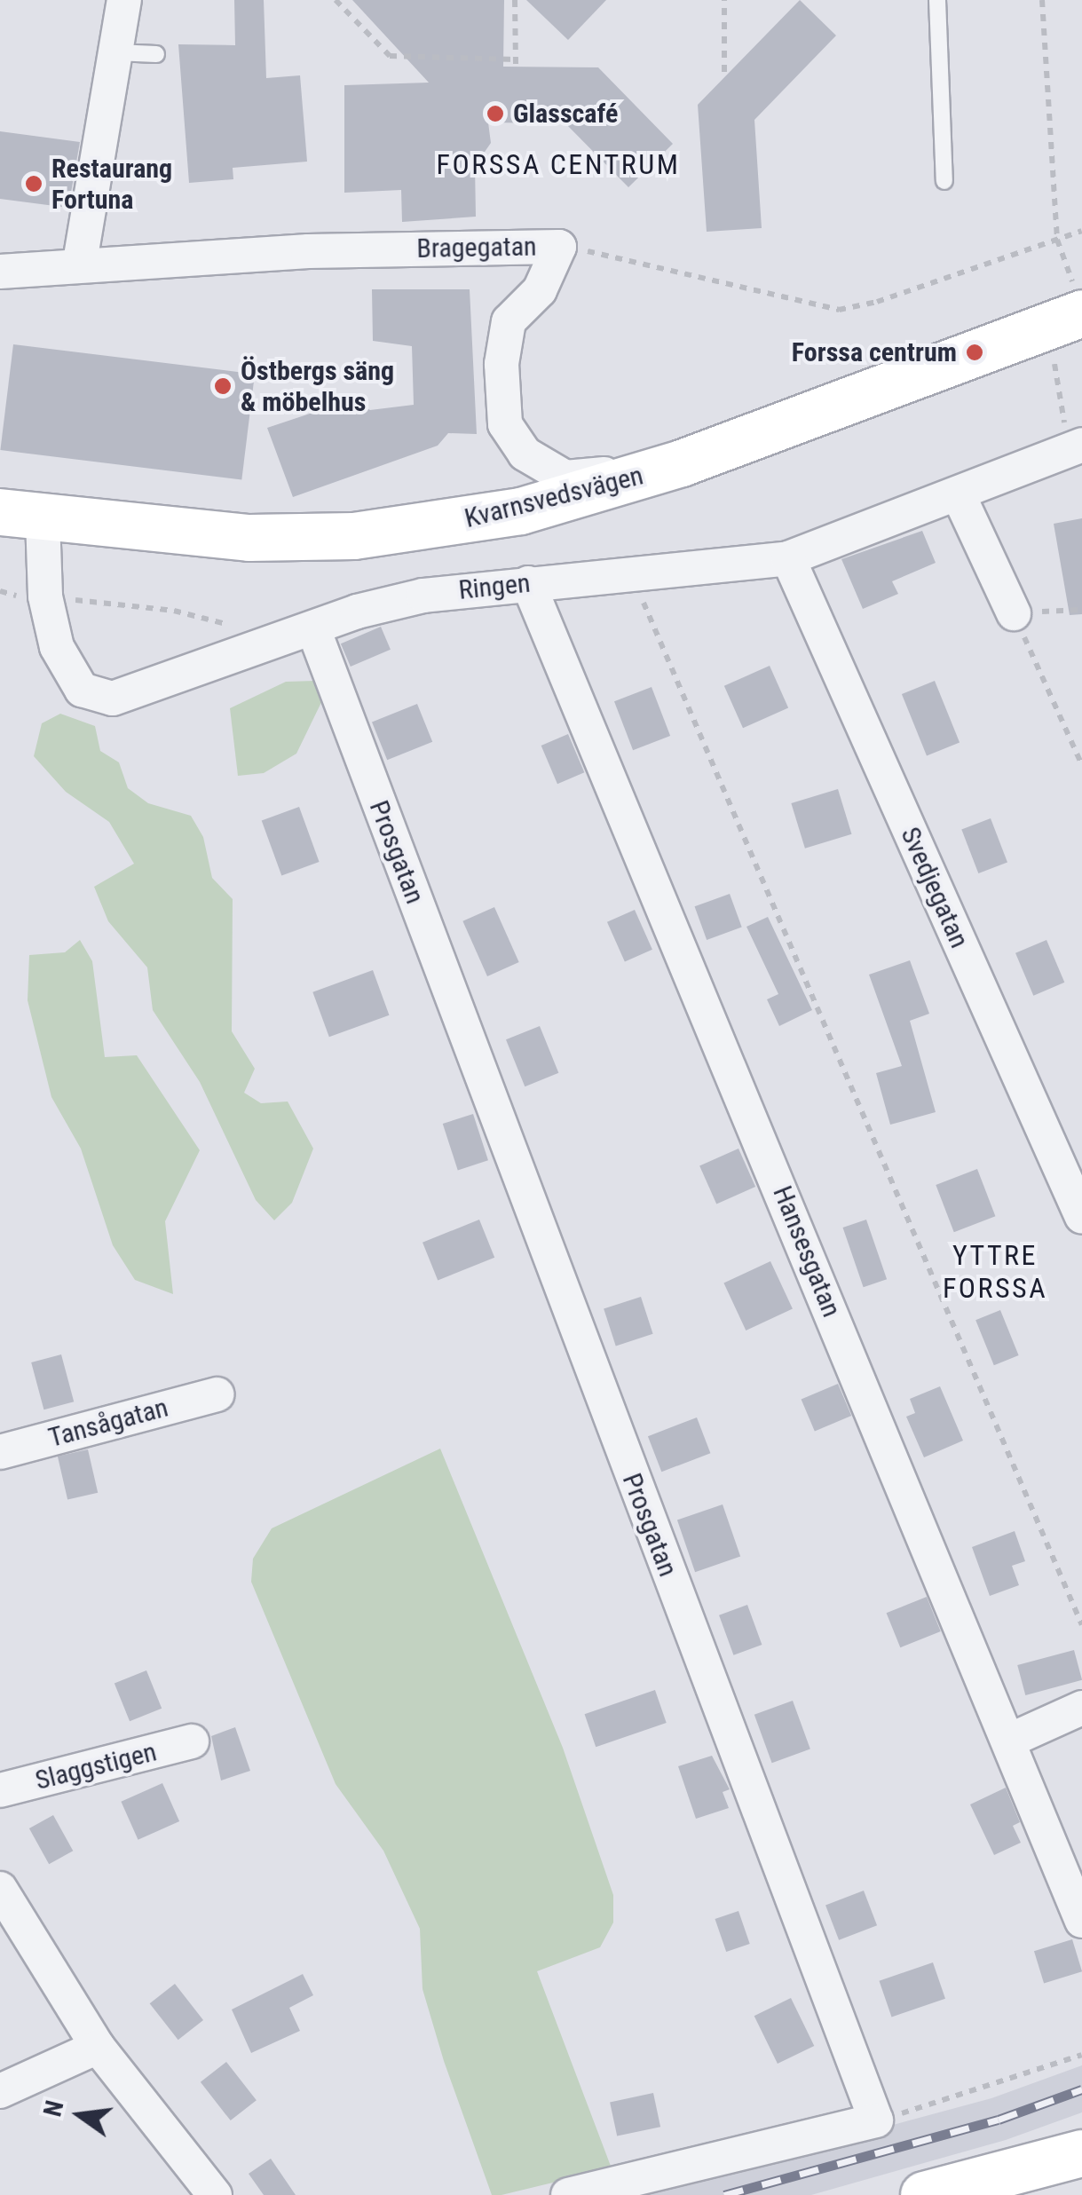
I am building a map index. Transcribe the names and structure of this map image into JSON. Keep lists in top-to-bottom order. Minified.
{"streets":{"street":["Bragegatan","Kvarnsvedsvägen","Ringen","Prosgatan","Svedjegatan","Hansesgatan","Tansågatan","Slaggstigen"]},"crossings":[["Bragegatan","Kvarnsvedsvägen"],["Kvarnsvedsvägen","Ringen"],["Ringen","Prosgatan"],["Ringen","Svedjegatan"],["Ringen","Hansesgatan"]],"districts":["FORSSA CENTRUM","YTTRE FORSSA"],"places":["Glasscafé","Restaurang Fortuna","Forssa centrum","Östbergs säng & möbelhus"],"north":"left"}
